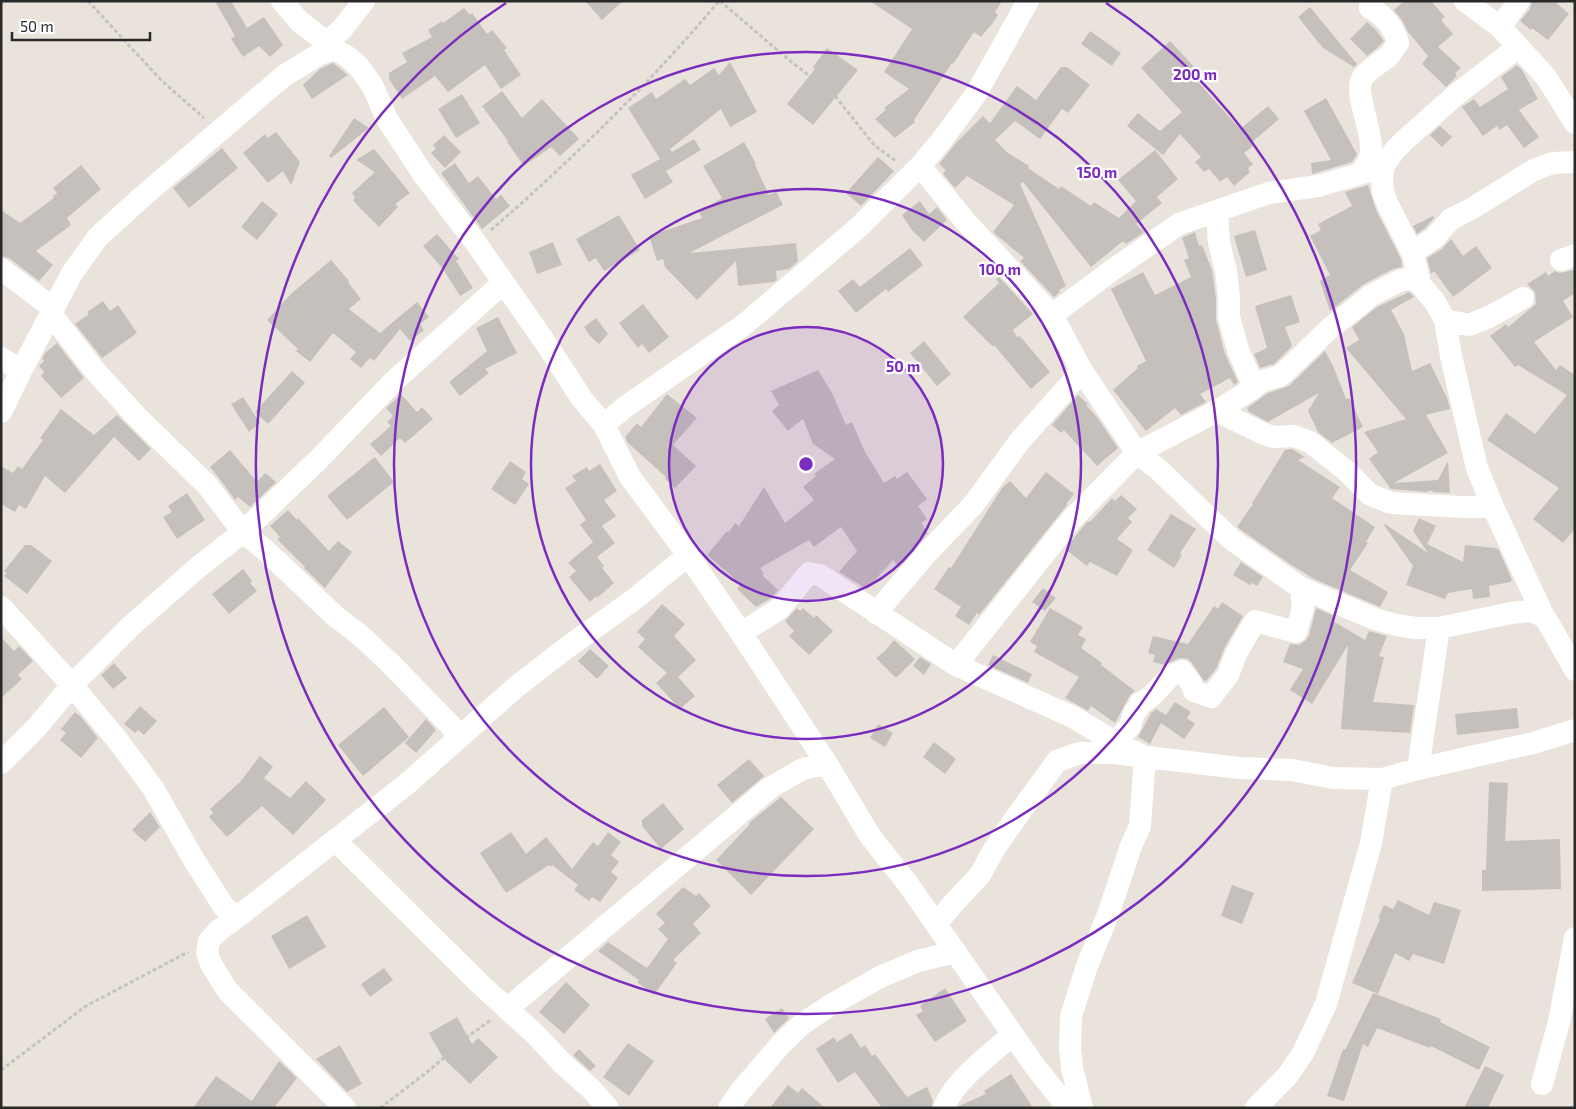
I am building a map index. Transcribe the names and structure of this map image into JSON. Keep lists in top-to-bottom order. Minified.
{"scale_bar":"50 m","rings":["200 m","150 m","100 m","50 m"]}
